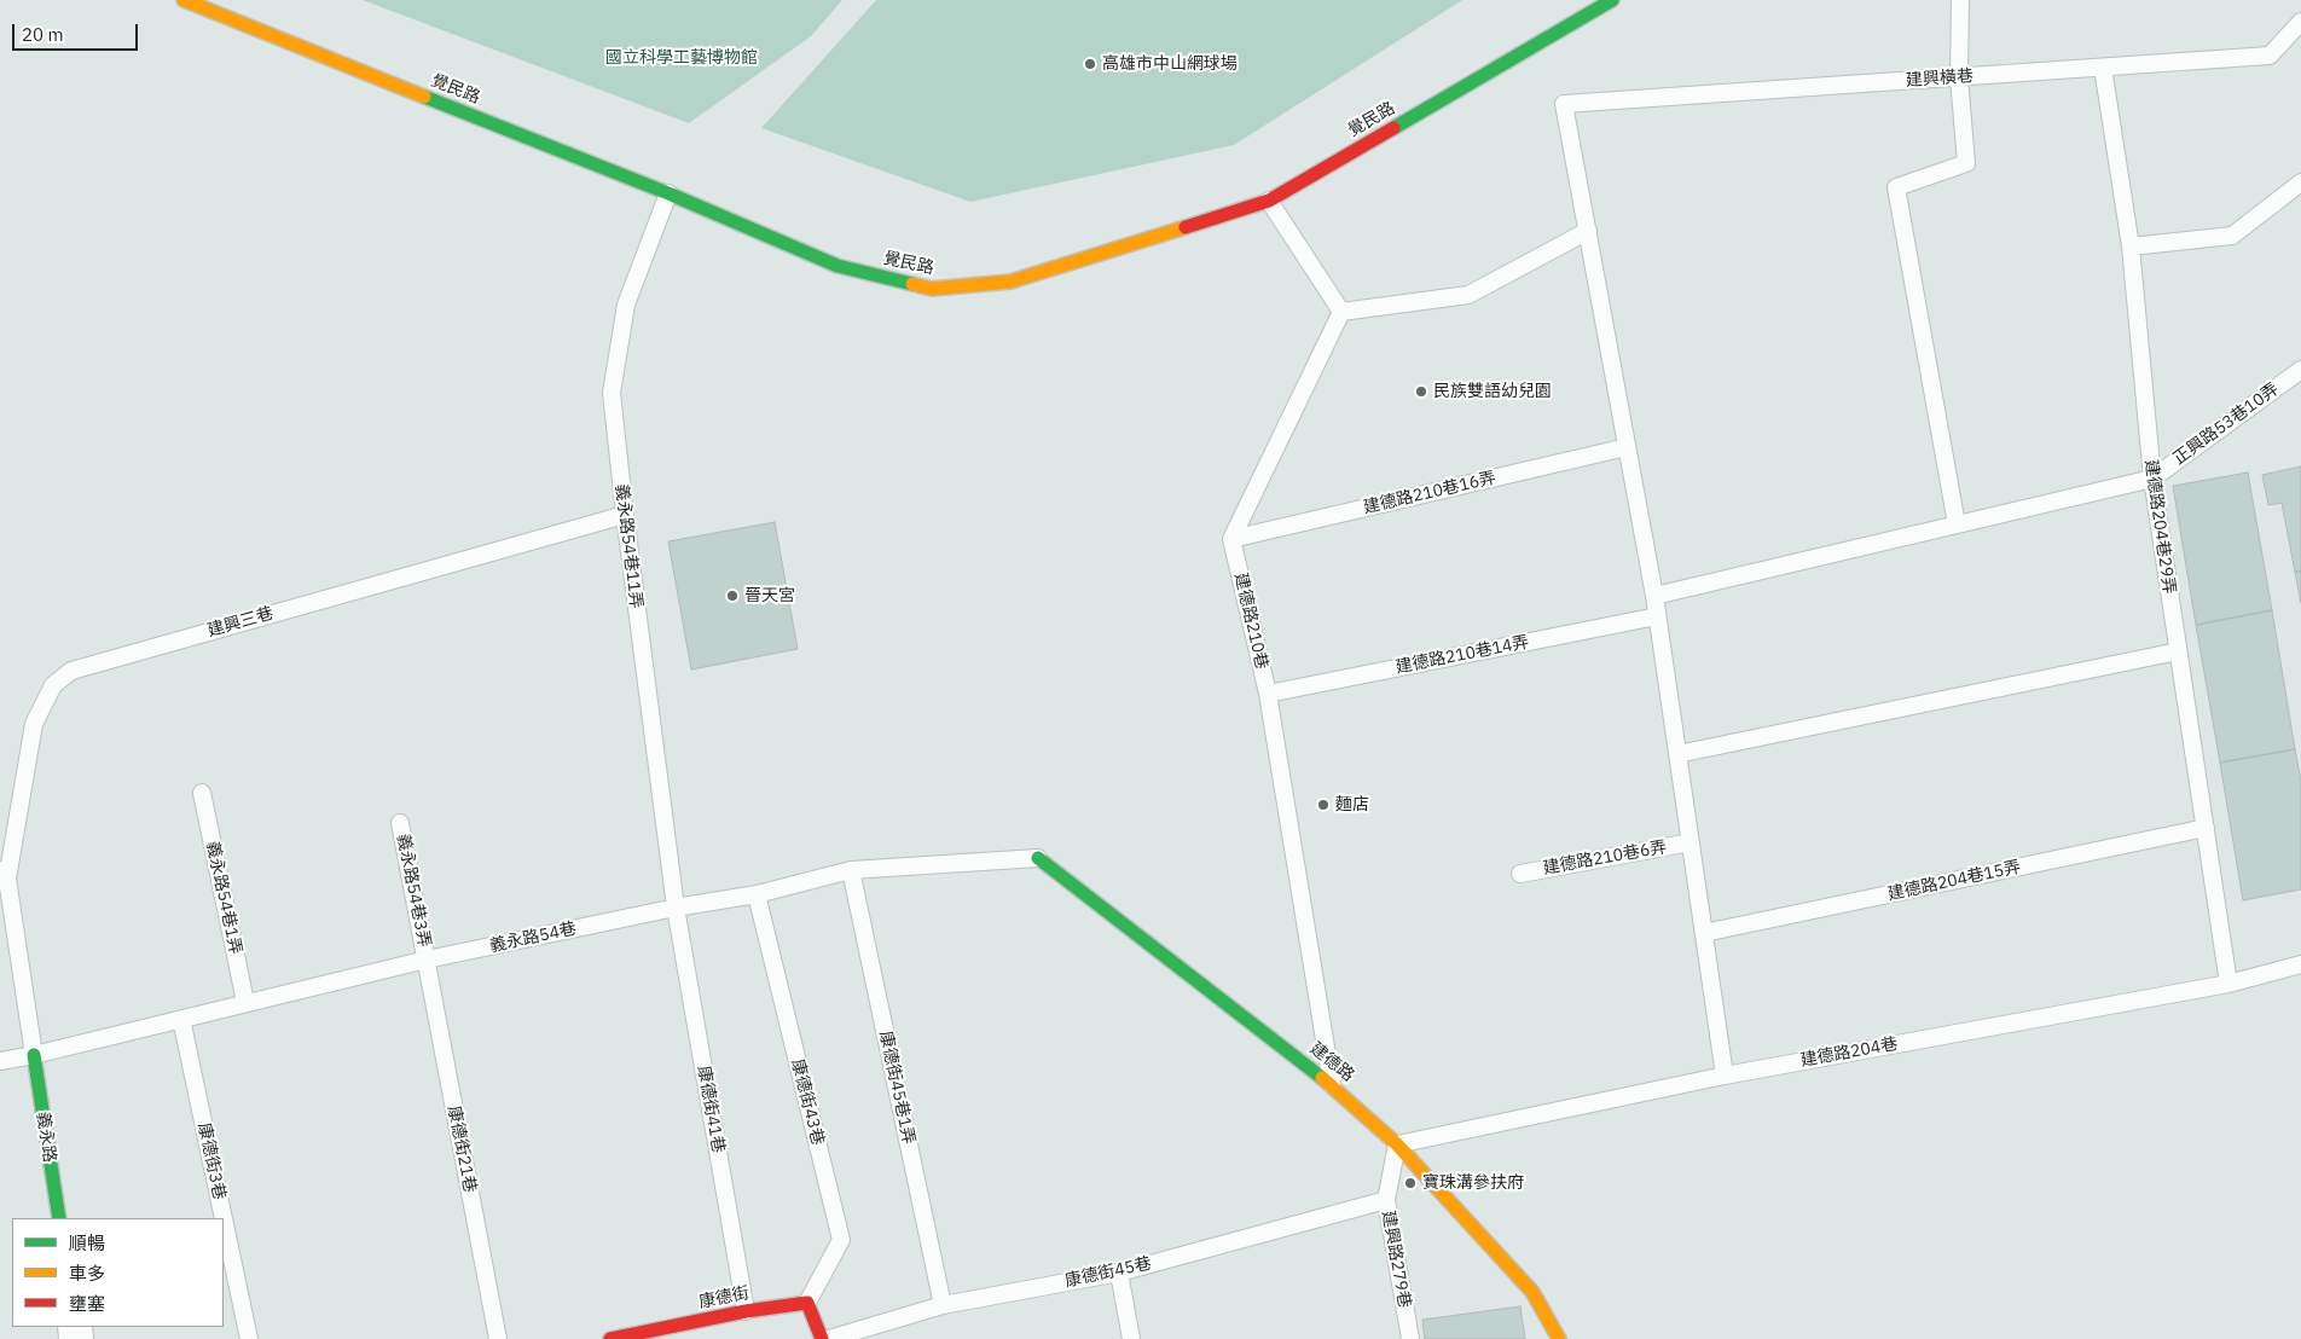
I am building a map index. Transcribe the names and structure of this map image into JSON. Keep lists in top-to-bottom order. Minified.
{"streets":{"street":["覺民路","建德路","義永路","康德街"],"lane":["建興橫巷","正興路53巷10弄","建德路210巷16弄","建德路204巷29弄","義永路54巷11弄","建德路210巷","建興三巷","建德路210巷14弄","建德路210巷6弄","建德路204巷15弄","義永路54巷3弄","義永路54巷1弄","義永路54巷","建德路204巷","康德街45巷1弄","康德街43巷","康德街41巷","康德街21巷","康德街3巷","建興路279巷","康德街45巷"]},"crossings":[["建興橫巷","建德路204巷29弄"],["覺民路","義永路54巷11弄"],["正興路53巷10弄","建德路204巷29弄"],["建德路210巷16弄","建德路210巷"],["建德路204巷29弄","建德路204巷15弄"],["建德路204巷29弄","建德路204巷"],["義永路54巷11弄","建興三巷"],["義永路54巷11弄","義永路54巷"],["義永路54巷11弄","康德街41巷"],["建德路210巷","建德路210巷14弄"],["建德路210巷","建德路"],["建興三巷","義永路54巷"],["建興三巷","義永路"],["義永路54巷3弄","義永路54巷"],["義永路54巷3弄","康德街21巷"],["義永路54巷1弄","義永路54巷"],["義永路54巷","建德路"],["義永路54巷","康德街45巷1弄"],["義永路54巷","康德街43巷"],["義永路54巷","康德街41巷"],["義永路54巷","義永路"],["義永路54巷","康德街21巷"],["義永路54巷","康德街3巷"],["建德路204巷","建德路"],["建德路204巷","建興路279巷"],["建德路","建興路279巷"],["康德街45巷1弄","康德街45巷"],["康德街43巷","康德街"],["康德街41巷","康德街"],["建興路279巷","康德街45巷"]],"parks":["國立科學工藝博物館"],"places":["高雄市中山網球場","民族雙語幼兒園","晉天宮","麵店","寶珠溝參扶府"],"legend":["順暢","車多","壅塞"],"scale_bar":"20 m"}
